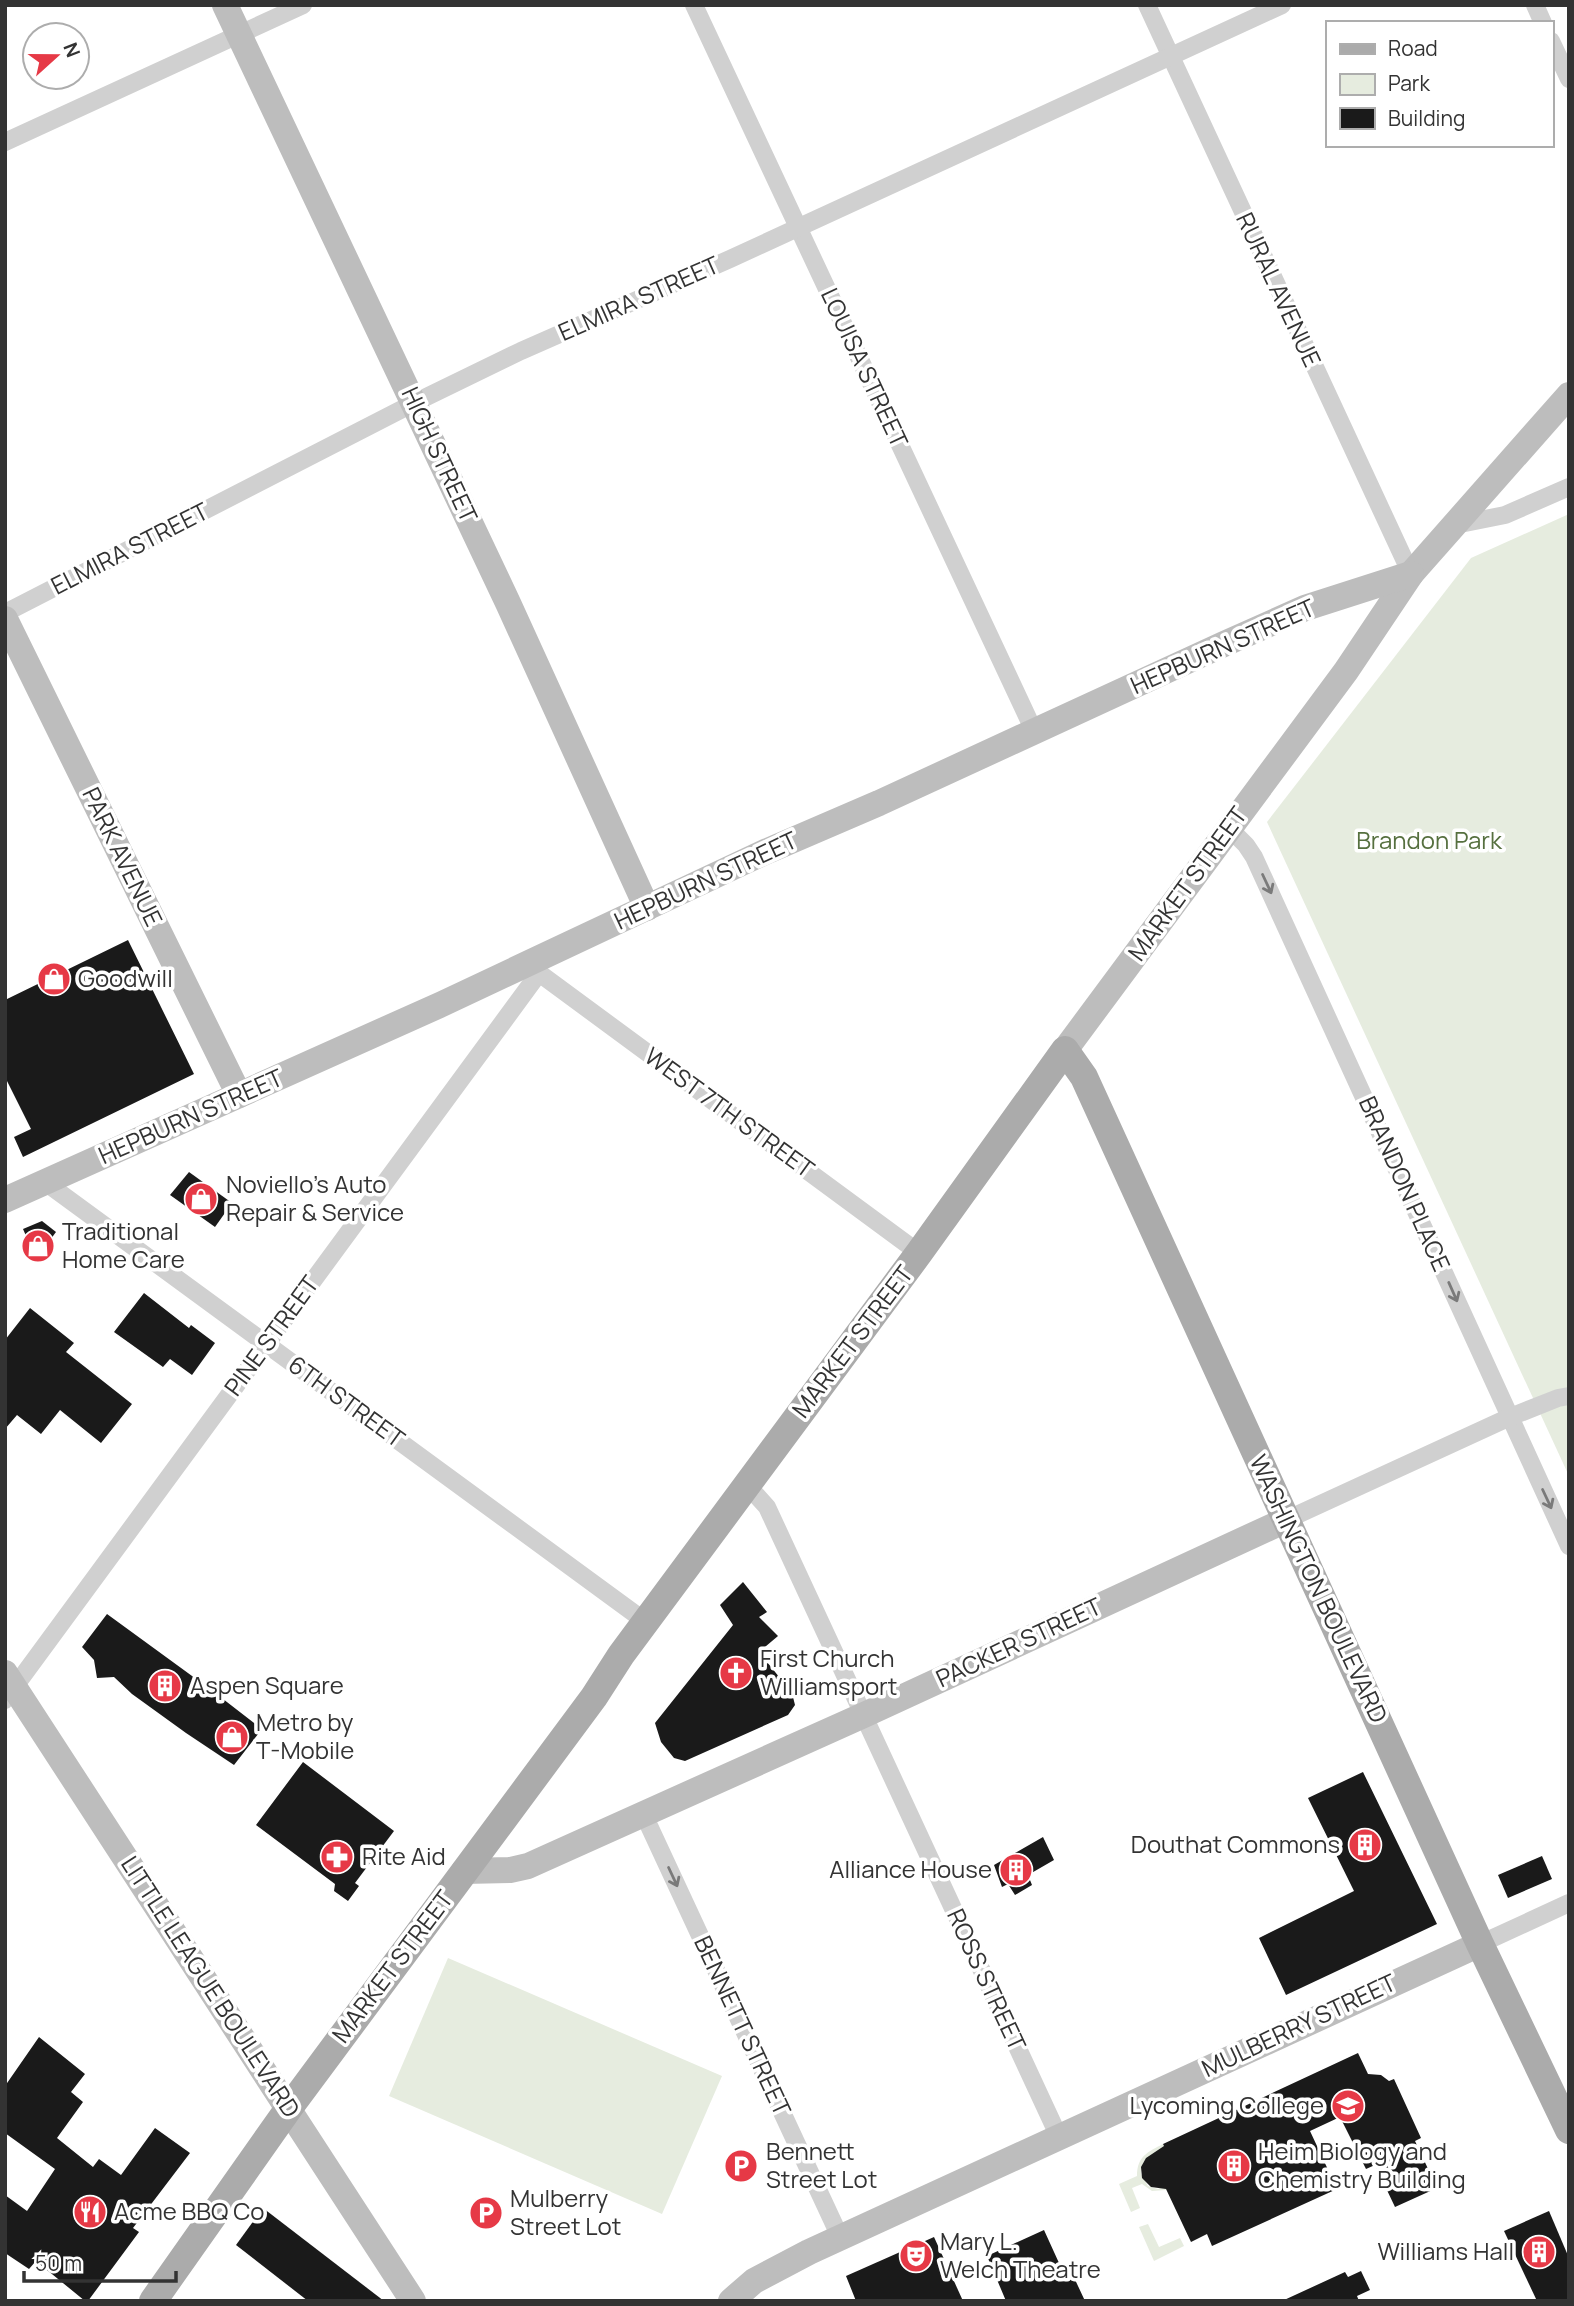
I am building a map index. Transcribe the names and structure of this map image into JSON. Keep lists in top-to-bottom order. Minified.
{"streets":{"main road":["HIGH STREET","HEPBURN STREET","PARK AVENUE","MARKET STREET","WASHINGTON BOULEVARD","PACKER STREET","LITTLE LEAGUE BOULEVARD","MULBERRY STREET"],"street":["RURAL AVENUE","ELMIRA STREET","LOUISA STREET","WEST 7TH STREET","BRANDON PLACE","PINE STREET","6TH STREET","ROSS STREET","BENNETT STREET"]},"crossings":[["RURAL AVENUE","ELMIRA STREET"],["RURAL AVENUE","HEPBURN STREET"],["RURAL AVENUE","MARKET STREET"],["ELMIRA STREET","LOUISA STREET"],["ELMIRA STREET","HIGH STREET"],["LOUISA STREET","HEPBURN STREET"],["HIGH STREET","HEPBURN STREET"],["HEPBURN STREET","PARK AVENUE"],["HEPBURN STREET","MARKET STREET"],["HEPBURN STREET","WEST 7TH STREET"],["HEPBURN STREET","PINE STREET"],["HEPBURN STREET","6TH STREET"],["MARKET STREET","WEST 7TH STREET"],["MARKET STREET","BRANDON PLACE"],["MARKET STREET","6TH STREET"],["MARKET STREET","WASHINGTON BOULEVARD"],["MARKET STREET","PACKER STREET"],["MARKET STREET","ROSS STREET"],["MARKET STREET","LITTLE LEAGUE BOULEVARD"],["WEST 7TH STREET","PINE STREET"],["BRANDON PLACE","PACKER STREET"],["PINE STREET","6TH STREET"],["PINE STREET","LITTLE LEAGUE BOULEVARD"],["WASHINGTON BOULEVARD","PACKER STREET"],["WASHINGTON BOULEVARD","MULBERRY STREET"],["PACKER STREET","ROSS STREET"],["PACKER STREET","BENNETT STREET"],["ROSS STREET","MULBERRY STREET"],["BENNETT STREET","MULBERRY STREET"]],"one_way":["BRANDON PLACE","BENNETT STREET"],"parks":["Brandon Park"],"places":{"shop":["Goodwill","Noviello's Auto Repair & Service","Traditional Home Care","Metro by T-Mobile"],"church":["First Church Williamsport"],"building":["Aspen Square","Douthat Commons","Alliance House","Heim Biology and Chemistry Building","Williams Hall"],"pharmacy":["Rite Aid"],"school or university":["Lycoming College"],"parking":["Bennett Street Lot","Mulberry Street Lot"],"restaurant":["Acme BBQ Co"],"theatre":["Mary L. Welch Theatre"]},"legend":["Road","Park","Building"],"scale_bar":"50 m","north":"right"}
